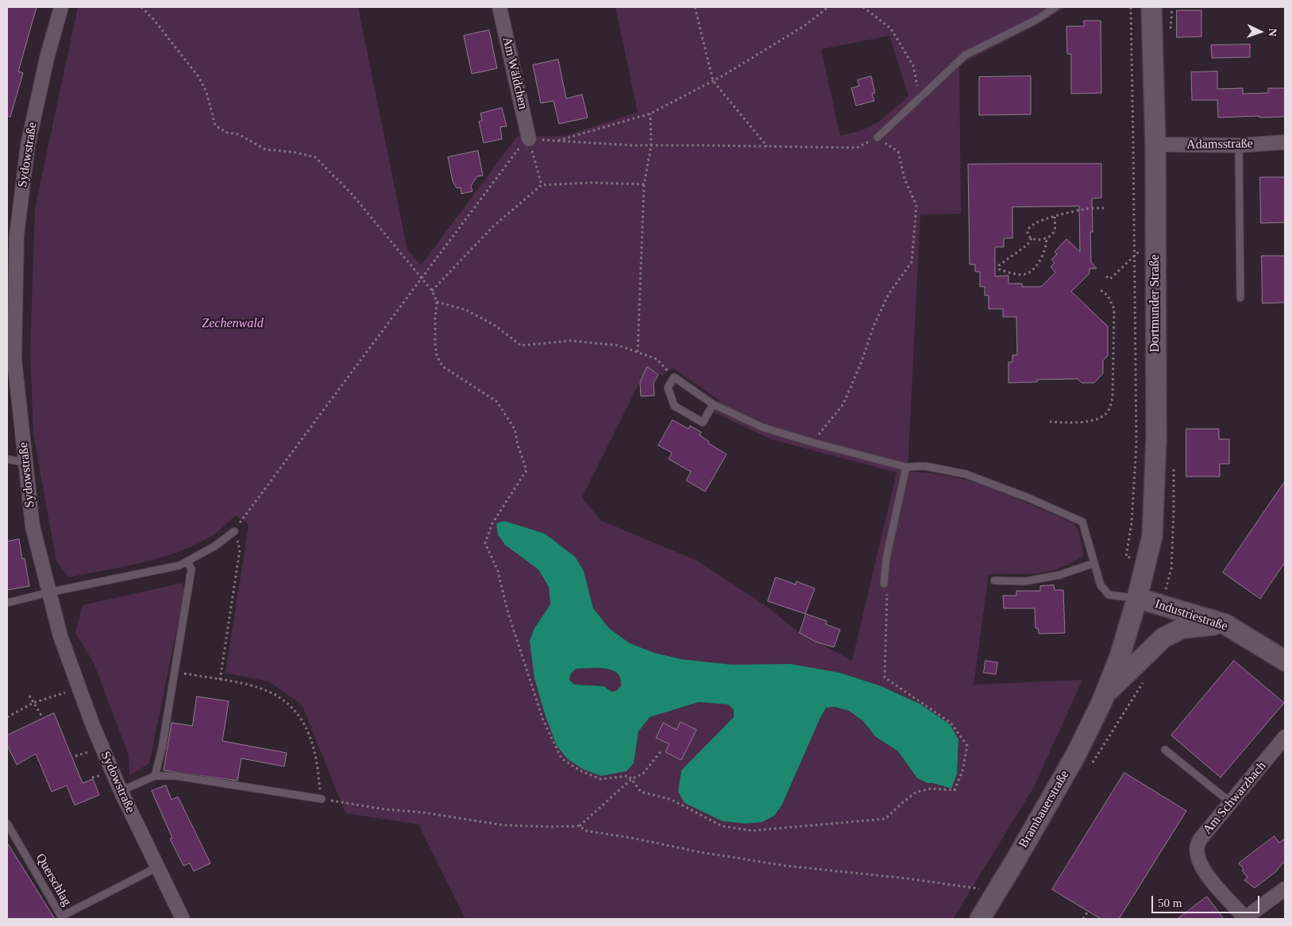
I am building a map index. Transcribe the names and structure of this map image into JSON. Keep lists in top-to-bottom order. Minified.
{"streets":{"main road":["Dortmunder Straße","Industriestraße","Brambauerstraße"],"street":["Am Wäldchen","Adamsstraße","Sydowstraße","Am Schwarzbach"],"lane":["Querschlag"]},"crossings":[["Adamsstraße","Dortmunder Straße"],["Sydowstraße","Querschlag"],["Dortmunder Straße","Industriestraße"],["Dortmunder Straße","Brambauerstraße"],["Industriestraße","Brambauerstraße"]],"parks":["Zechenwald"],"scale_bar":"50 m","north":"right"}
